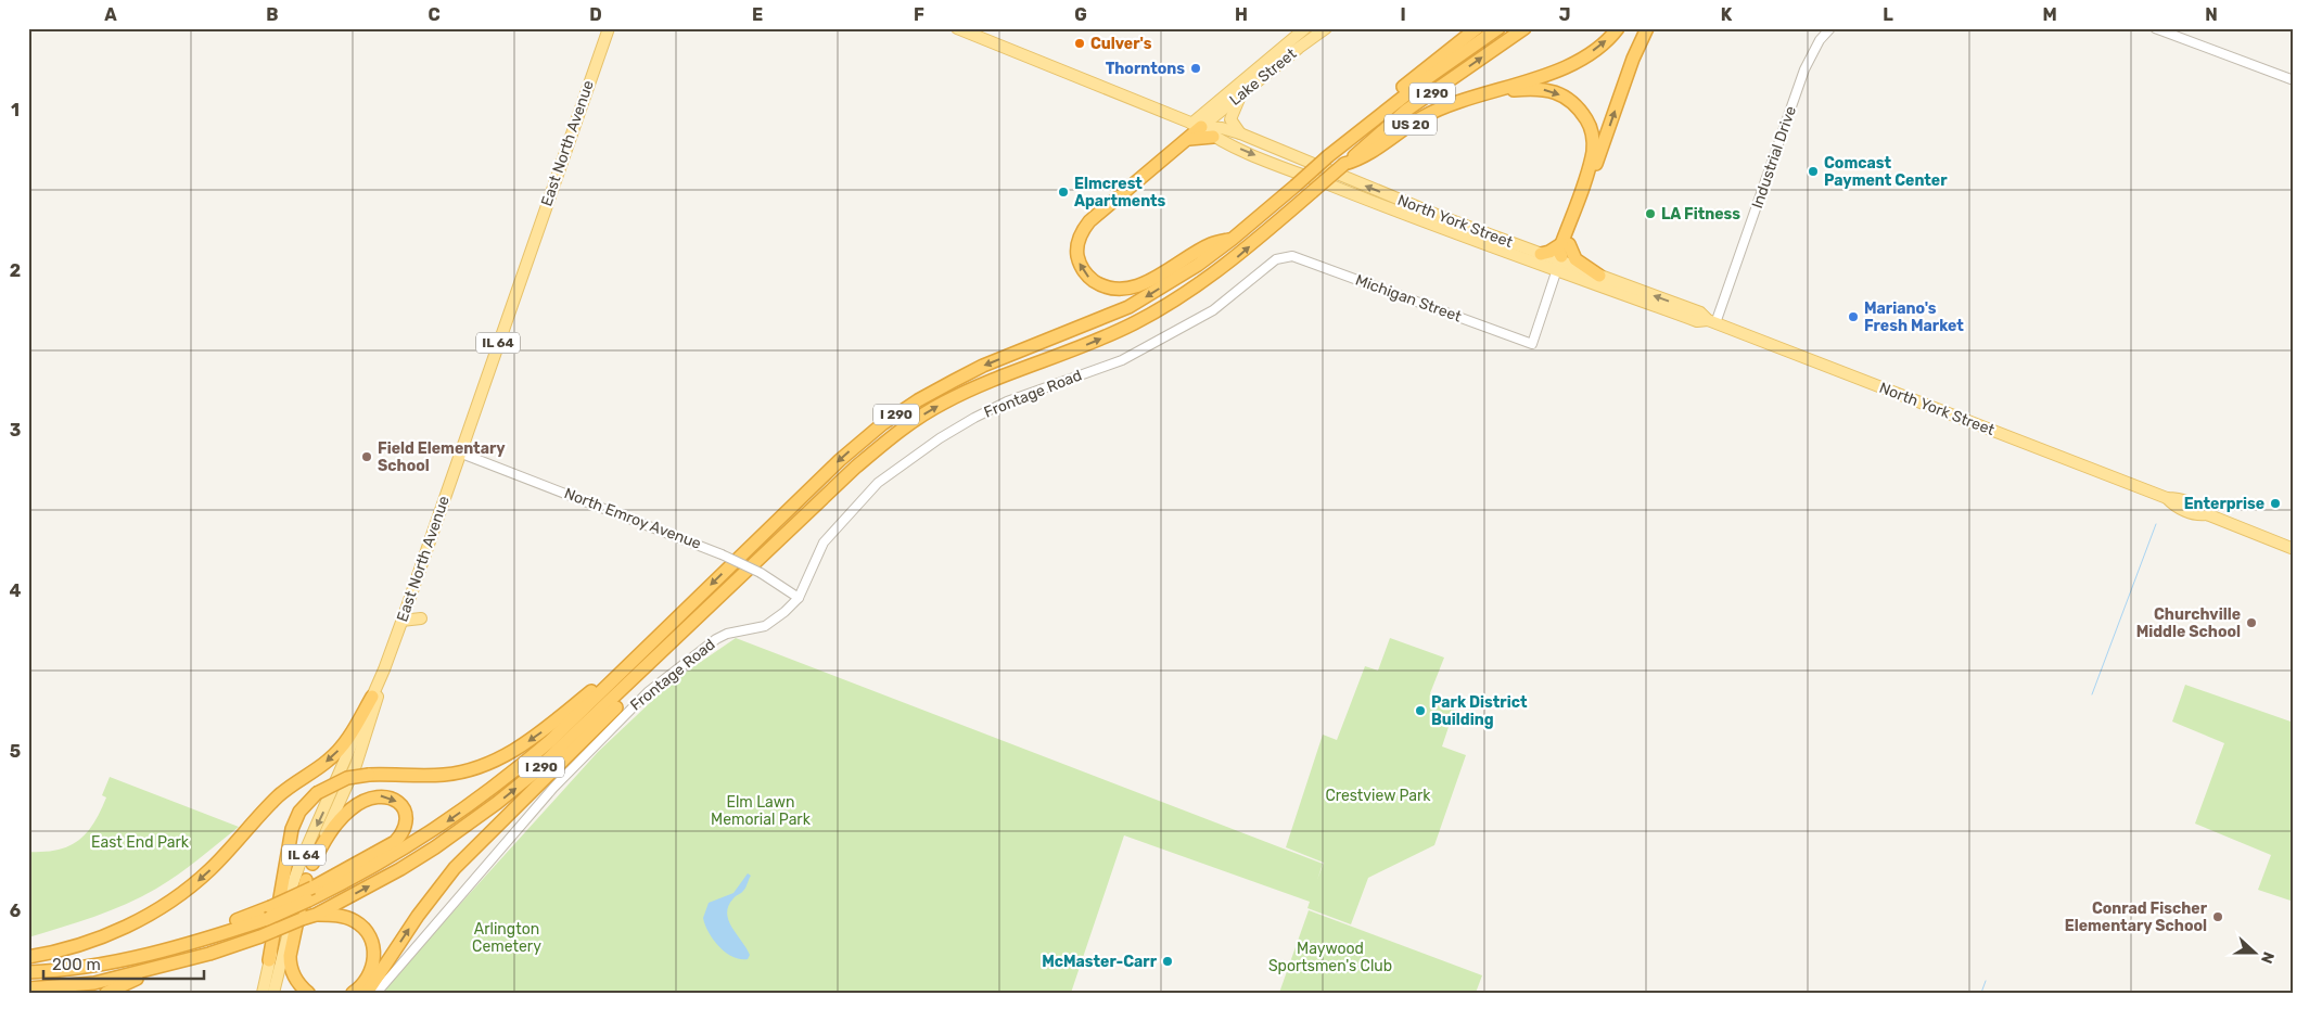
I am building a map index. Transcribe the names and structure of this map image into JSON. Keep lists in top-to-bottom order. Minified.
{"streets":{"highway":["I 290","US 20"],"main road":["Lake Street","East North Avenue","North York Street","IL 64"],"street":["Industrial Drive","Michigan Street","Frontage Road","North Emroy Avenue"]},"crossings":[["Lake Street","North York Street"],["I 290","US 20"],["East North Avenue","IL 64"],["East North Avenue","North Emroy Avenue"],["Industrial Drive","North York Street"],["North York Street","Michigan Street"],["Michigan Street","Frontage Road"],["Frontage Road","North Emroy Avenue"]],"parks":["Crestview Park","Elm Lawn Memorial Park","East End Park","Arlington Cemetery","Maywood Sportsmen's Club"],"places":["Culver's","Thorntons","Comcast Payment Center","Elmcrest Apartments","LA Fitness","Mariano's Fresh Market","Field Elementary School","Enterprise","Churchville Middle School","Park District Building","Conrad Fischer Elementary School","McMaster-Carr"],"scale_bar":"200 m","north":"right","grid":{"columns":["A","B","C","D","E","F","G","H","I","J","K","L","M","N"],"rows":["1","2","3","4","5","6"]}}
